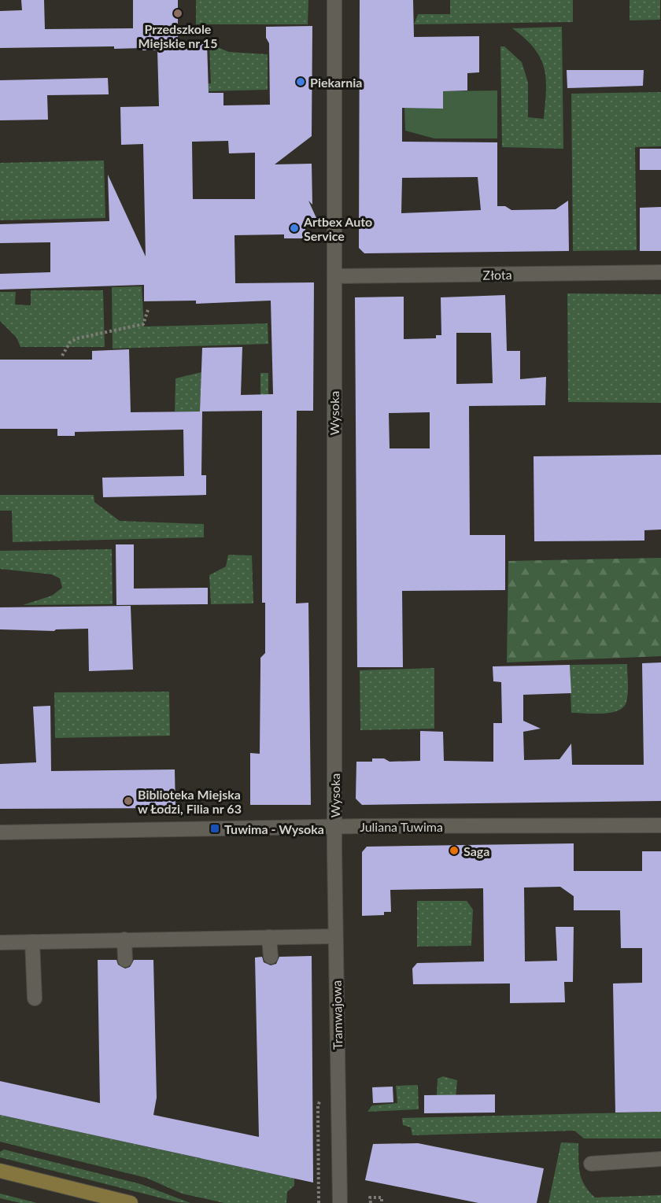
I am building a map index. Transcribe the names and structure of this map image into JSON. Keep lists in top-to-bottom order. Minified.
{"streets":{"street":["Złota","Wysoka","Juliana Tuwima","Tramwajowa"]},"crossings":[["Złota","Wysoka"],["Wysoka","Juliana Tuwima"],["Wysoka","Tramwajowa"],["Juliana Tuwima","Tramwajowa"]],"places":{"other":["Przedszkole Miejskie nr 15","Piekarnia","Artbex Auto Service","Biblioteka Miejska w Łodzi, Filia nr 63","Saga"],"transit":["Tuwima - Wysoka"]}}
